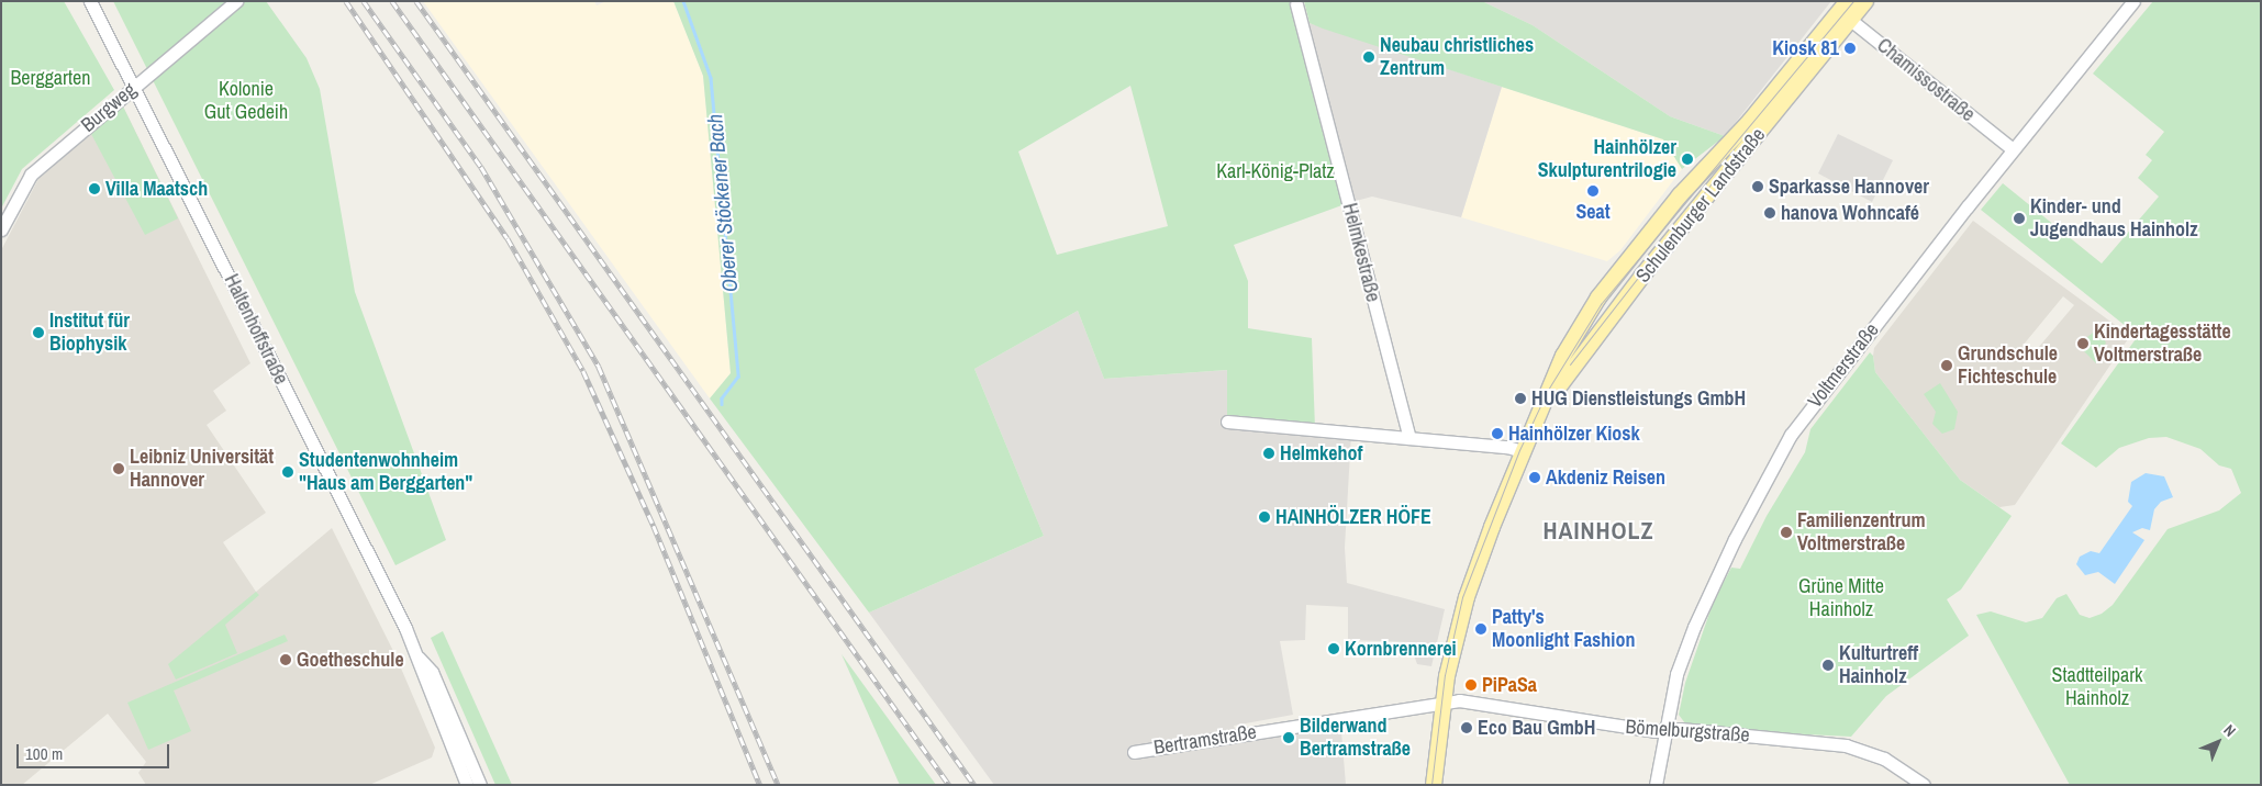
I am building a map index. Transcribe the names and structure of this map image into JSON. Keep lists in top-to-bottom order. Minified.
{"streets":{"main road":["Schulenburger Landstraße"],"street":["Chamissostraße","Burgweg","Helmkestraße","Haltenhoffstraße","Voltmerstraße","Bömelburgstraße","Bertramstraße"]},"crossings":[["Chamissostraße","Schulenburger Landstraße"],["Chamissostraße","Voltmerstraße"],["Burgweg","Haltenhoffstraße"],["Schulenburger Landstraße","Bömelburgstraße"],["Schulenburger Landstraße","Bertramstraße"],["Voltmerstraße","Bömelburgstraße"],["Bömelburgstraße","Bertramstraße"]],"districts":["HAINHOLZ"],"water":["Oberer Stöckener Bach"],"parks":["Berggarten","Kolonie Gut Gedeih","Karl-König-Platz","Grüne Mitte Hainholz","Stadtteilpark Hainholz"],"places":["Kiosk 81","Neubau christliches Zentrum","Hainhölzer Skulpturentrilogie","Sparkasse Hannover","Villa Maatsch","Seat","hanova Wohncafé","Kinder- und Jugendhaus Hainholz","Institut für Biophysik","Kindertagesstätte Voltmerstraße","Grundschule Fichteschule","HUG Dienstleistungs GmbH","Hainhölzer Kiosk","Helmkehof","Leibniz Universität Hannover","Studentenwohnheim \"Haus am Berggarten\"","Akdeniz Reisen","HAINHÖLZER HÖFE","Familienzentrum Voltmerstraße","Patty's Moonlight Fashion","Kornbrennerei","Goetheschule","Kulturtreff Hainholz","PiPaSa","Eco Bau GmbH","Bilderwand Bertramstraße"],"scale_bar":"100 m","north":"top right"}
